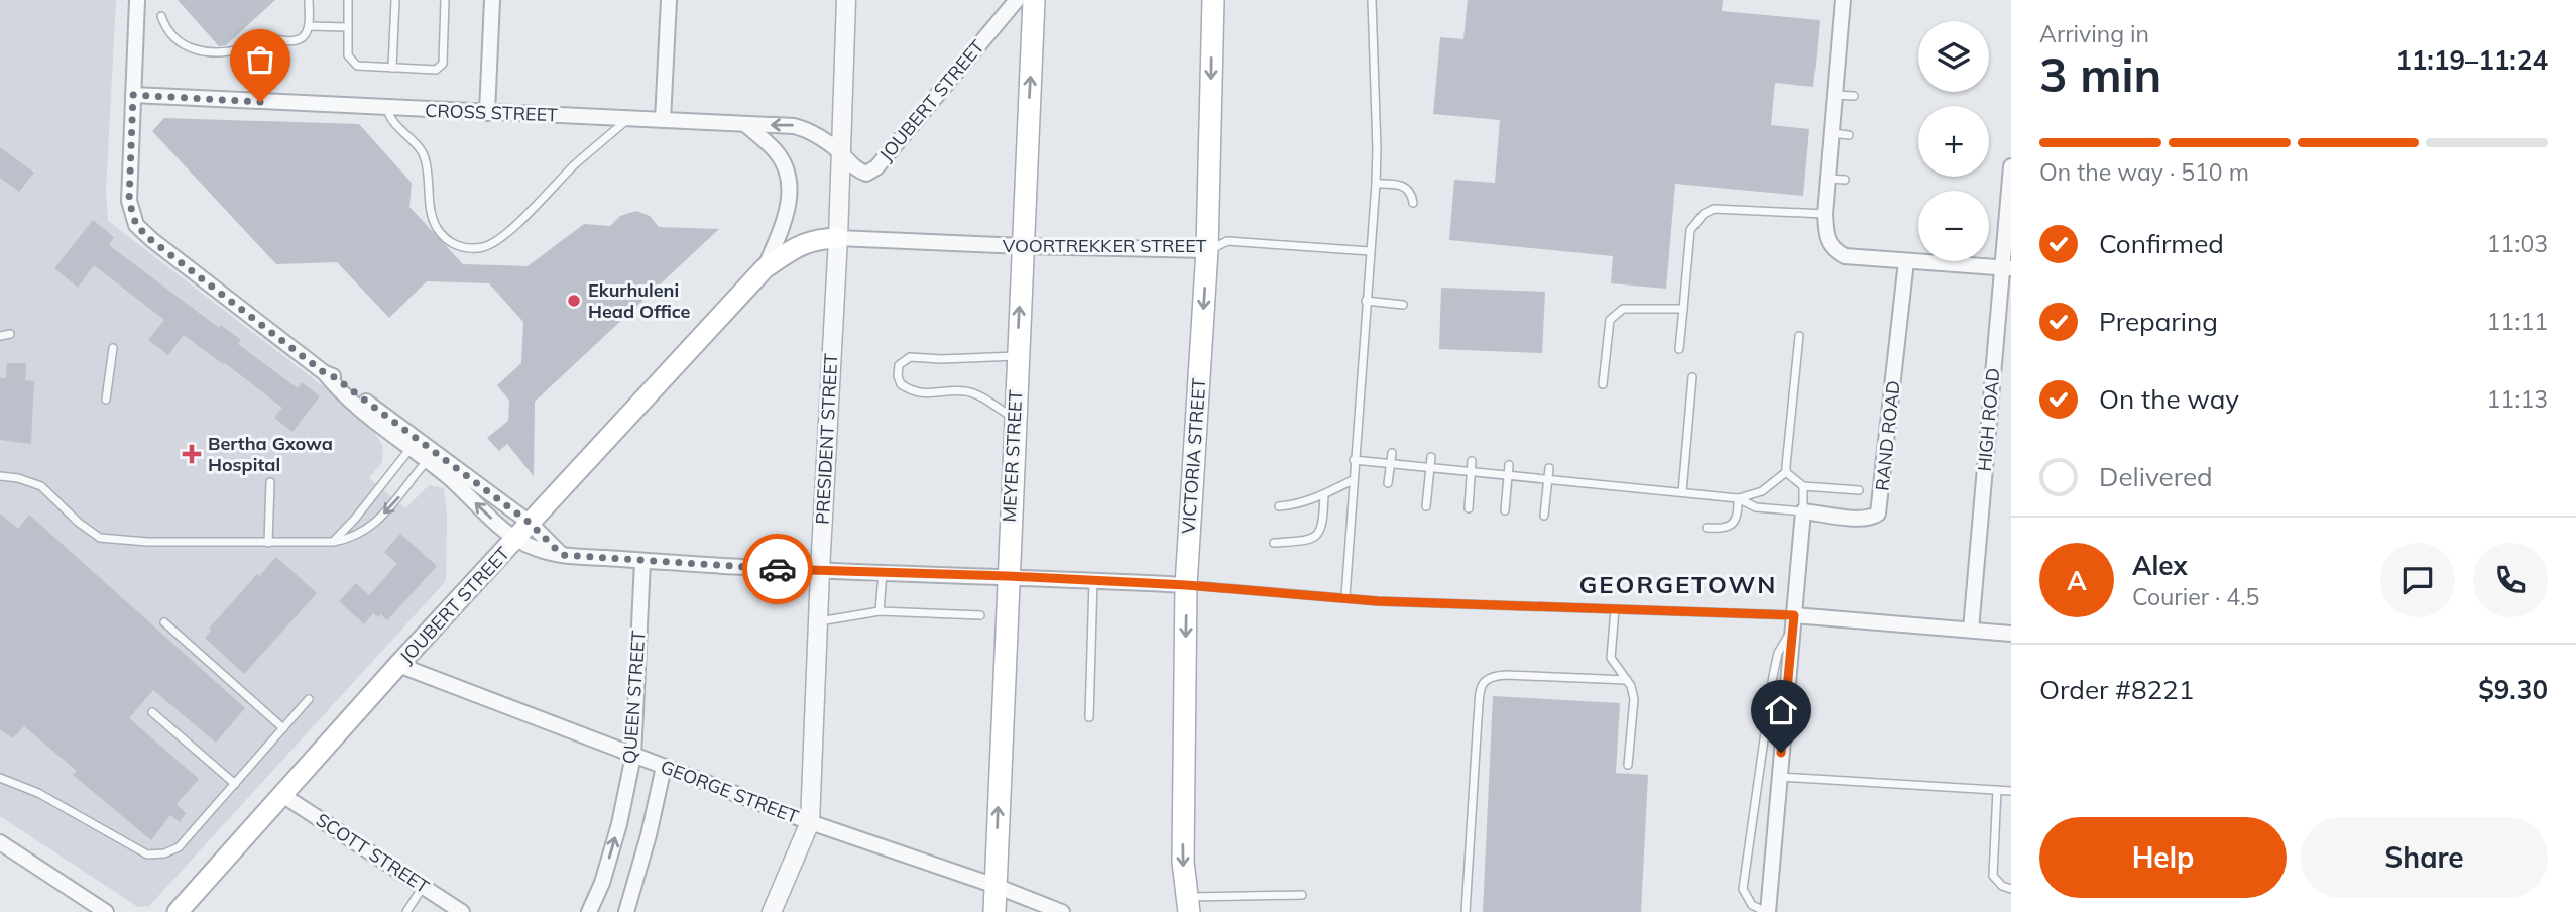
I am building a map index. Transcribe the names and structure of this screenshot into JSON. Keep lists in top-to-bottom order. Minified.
{"streets":{"main road":["JOUBERT STREET","MEYER STREET","VICTORIA STREET"],"street":["CROSS STREET","VOORTREKKER STREET","HIGH ROAD","RAND ROAD","PRESIDENT STREET","QUEEN STREET","GEORGE STREET","SCOTT STREET"]},"crossings":[["JOUBERT STREET","CROSS STREET"],["JOUBERT STREET","VOORTREKKER STREET"],["JOUBERT STREET","PRESIDENT STREET"],["JOUBERT STREET","GEORGE STREET"],["JOUBERT STREET","SCOTT STREET"],["CROSS STREET","PRESIDENT STREET"],["VOORTREKKER STREET","PRESIDENT STREET"],["VOORTREKKER STREET","MEYER STREET"],["VOORTREKKER STREET","VICTORIA STREET"],["PRESIDENT STREET","GEORGE STREET"],["MEYER STREET","GEORGE STREET"],["QUEEN STREET","GEORGE STREET"]],"one_way":["MEYER STREET","VICTORIA STREET"],"districts":["GEORGETOWN"],"places":{"other":["Ekurhuleni Head Office"],"health":["Bertha Gxowa Hospital"]},"page":{"heading":["3 min","Arriving in","11:19–11:24"],"panel":["Alex","Courier · 4.5","Order #8221","$9.30"],"map_buttons":["+","−"],"bar":"On the way · 510 m","list":[["Confirmed","11:03"],["Preparing","11:11"],["On the way","11:13"],"Delivered"],"round":"A","buttons":["Help","Share"]}}
